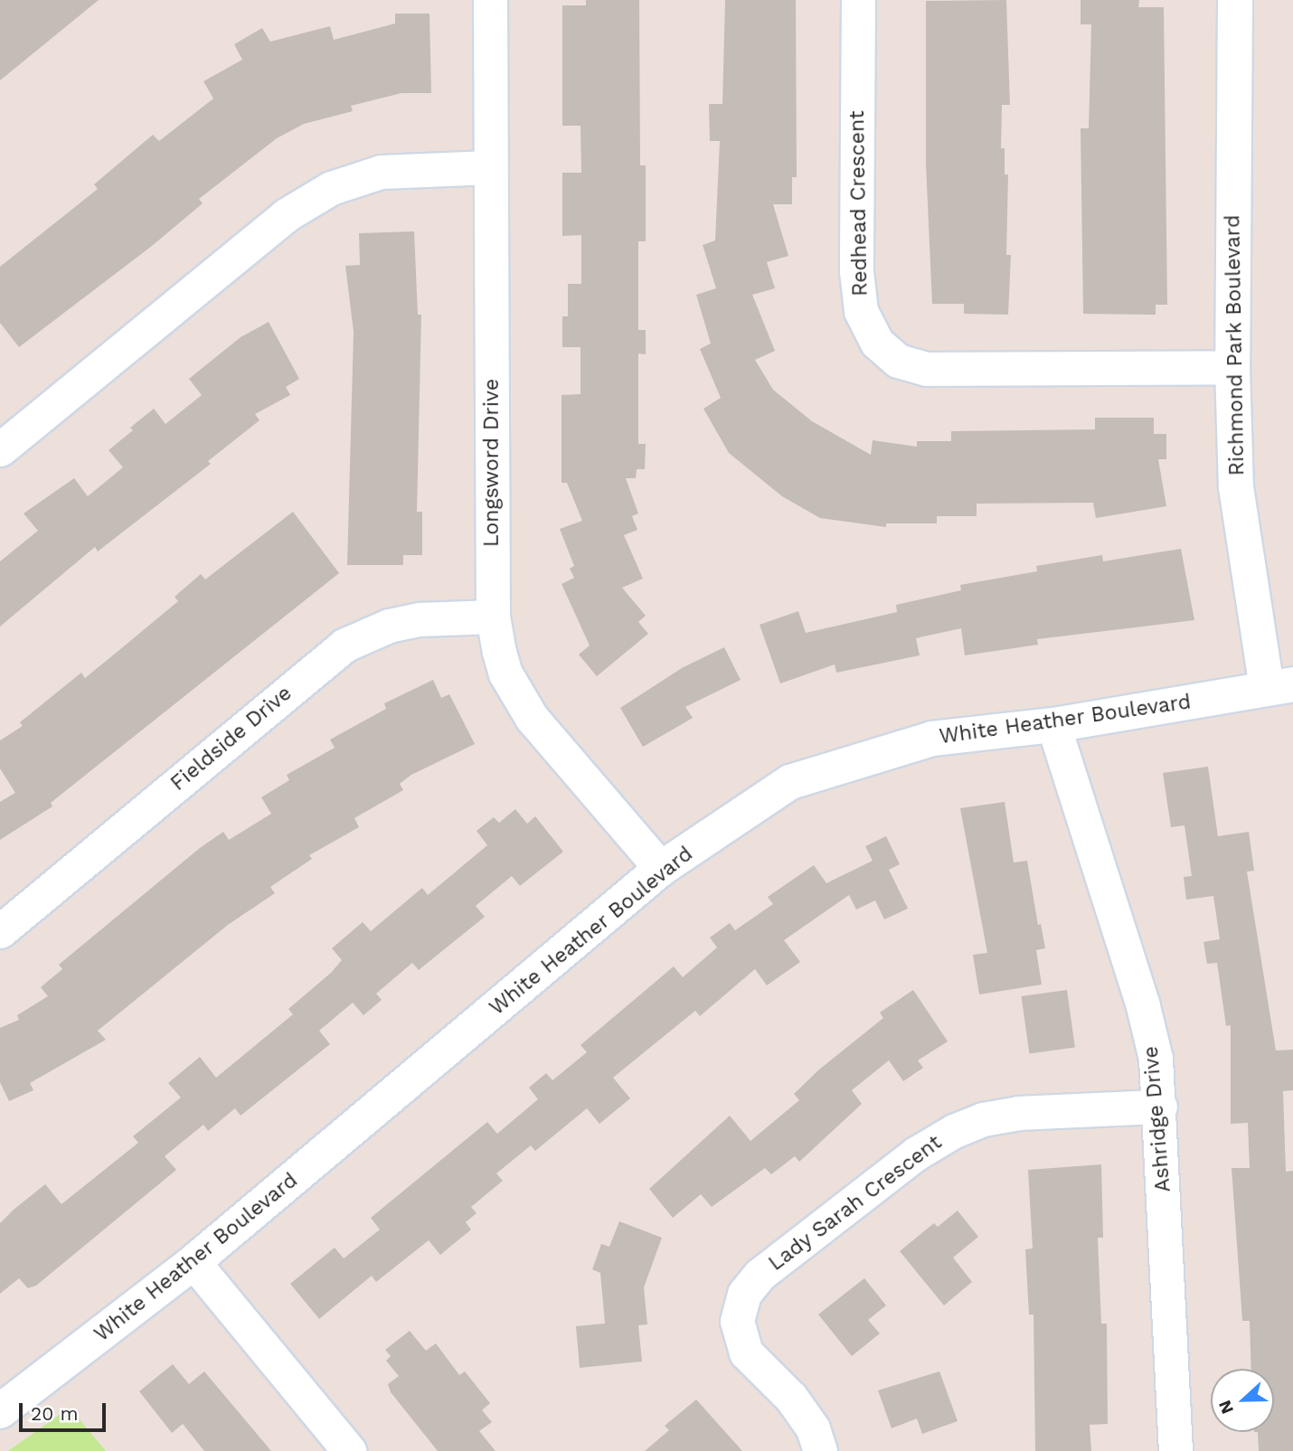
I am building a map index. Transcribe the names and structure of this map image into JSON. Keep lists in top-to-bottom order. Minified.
{"streets":{"street":["Redhead Crescent","Richmond Park Boulevard","Longsword Drive","White Heather Boulevard","Fieldside Drive","Ashridge Drive","Lady Sarah Crescent"]},"crossings":[["Redhead Crescent","Richmond Park Boulevard"],["Richmond Park Boulevard","White Heather Boulevard"],["Longsword Drive","White Heather Boulevard"],["Longsword Drive","Fieldside Drive"],["White Heather Boulevard","Ashridge Drive"],["Ashridge Drive","Lady Sarah Crescent"]],"scale_bar":"20 m","north":"left"}
